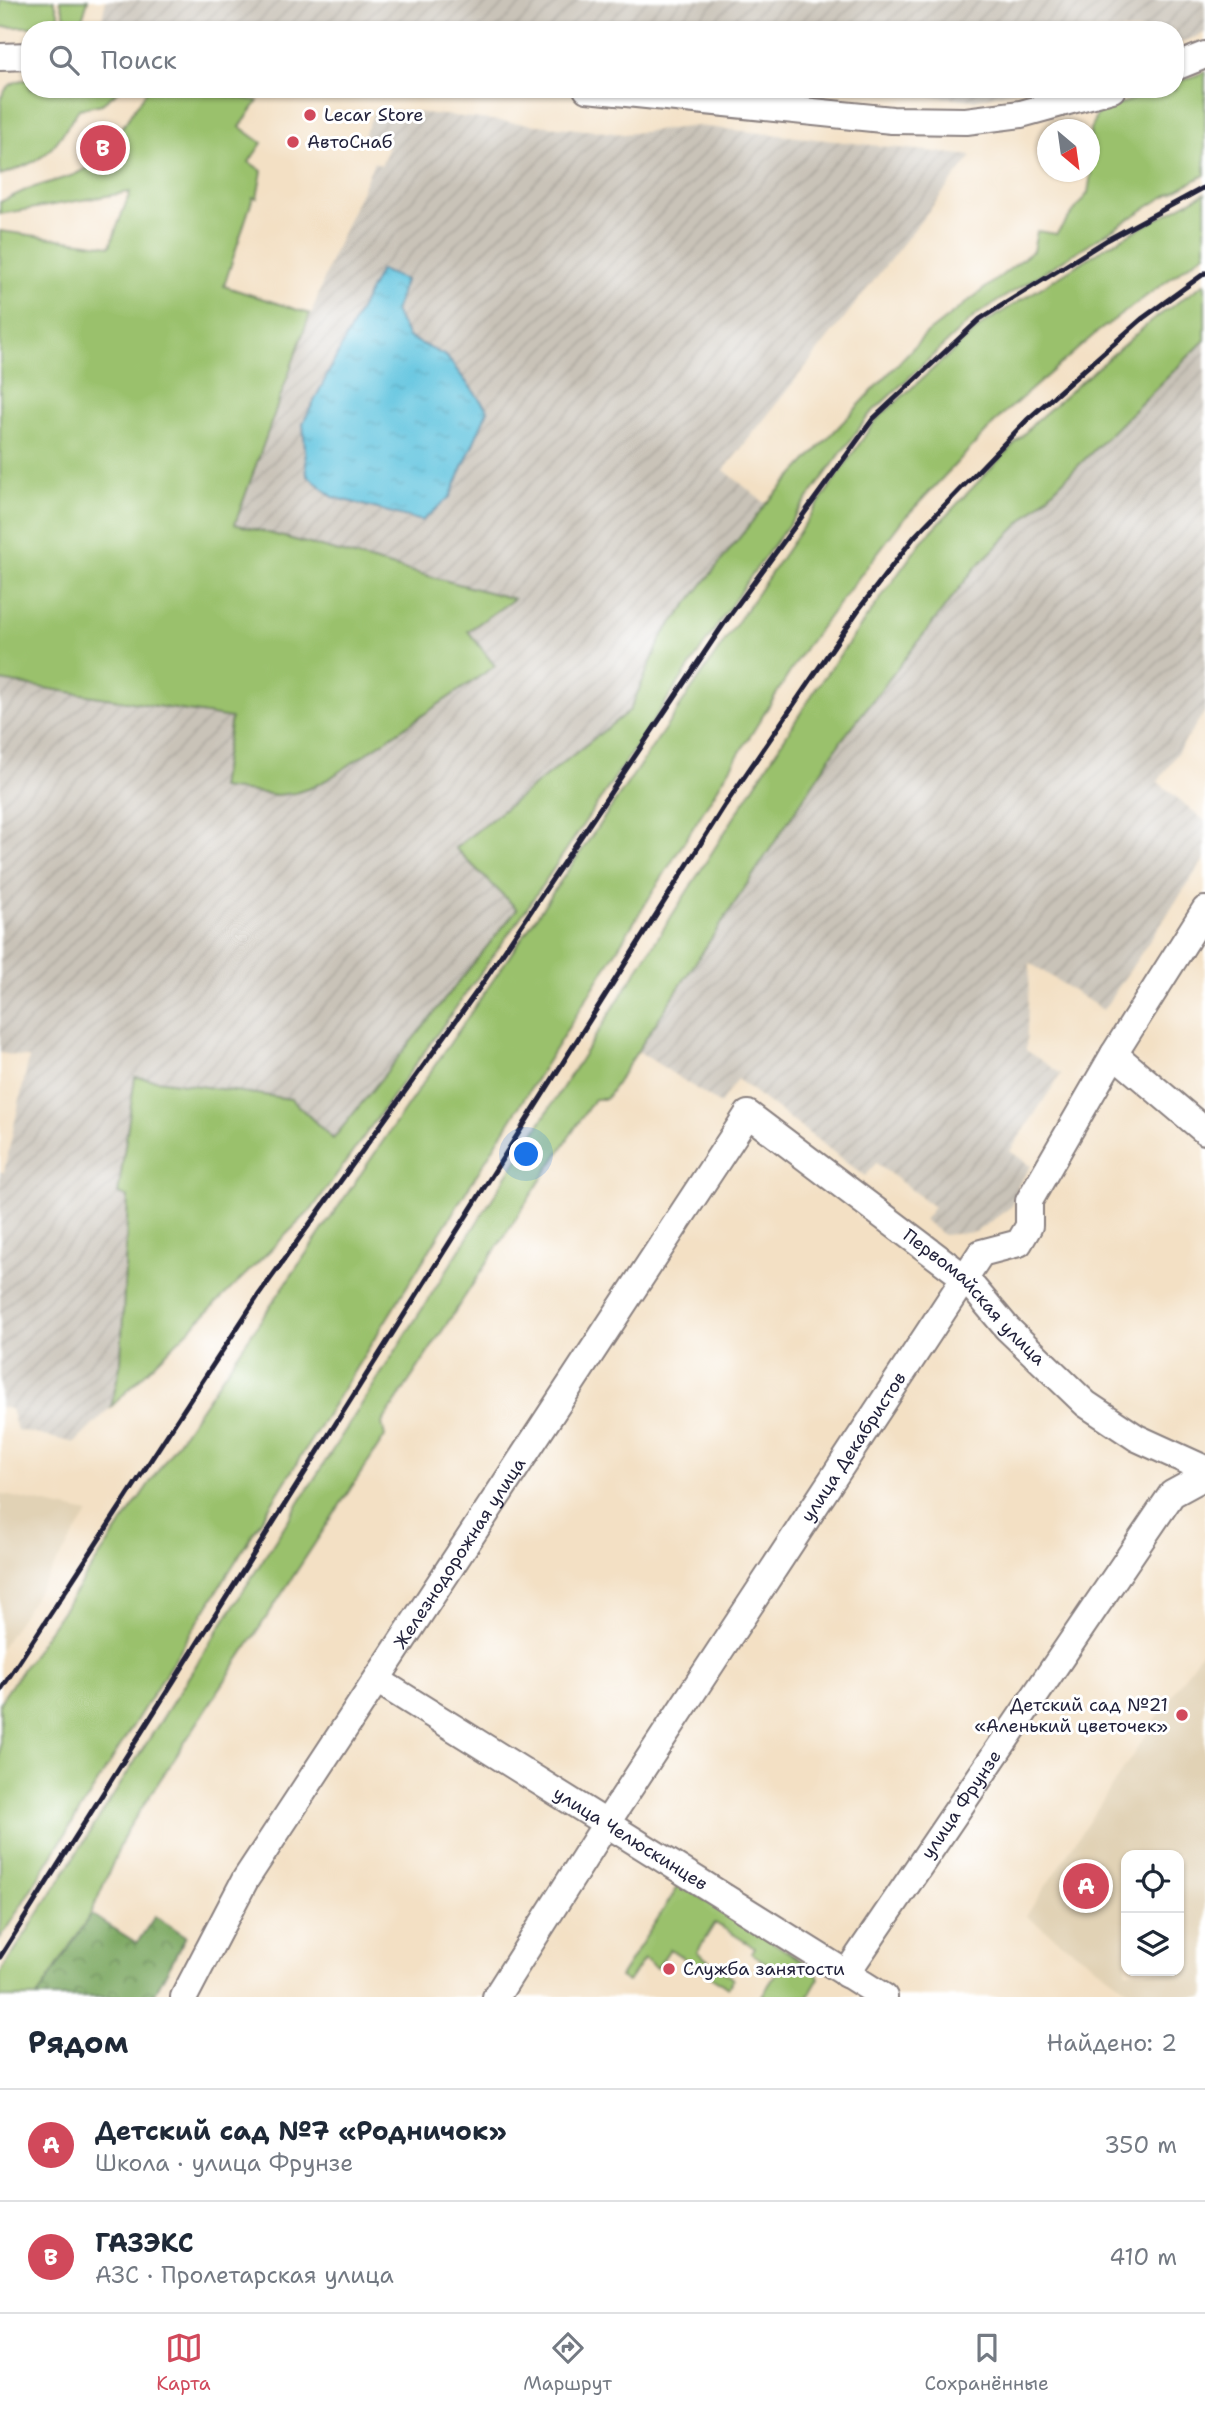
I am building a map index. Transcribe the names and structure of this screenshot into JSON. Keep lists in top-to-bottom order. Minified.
{"streets":{"street":["Первомайская улица","улица Декабристов","Железнодорожная улица","улица Фрунзе","улица Челюскинцев"]},"crossings":[["Первомайская улица","улица Декабристов"],["Первомайская улица","Железнодорожная улица"],["улица Декабристов","улица Челюскинцев"],["Железнодорожная улица","улица Челюскинцев"],["улица Фрунзе","улица Челюскинцев"]],"places":["Lecar Store","АвтоСнаб","Детский сад №21 «Аленький цветочек»","Служба занятости"],"north":"bottom right","page":{"search":"Поиск","pins":["B","A"],"heading":["Рядом","Найдено: 2"],"list":[{"mark":"A","name":"Детский сад №7 «Родничок»","note":"Школа · улица Фрунзе","value":"350 m"},{"mark":"B","name":"ГАЗЭКС","note":"АЗС · Пролетарская улица","value":"410 m"}],"nav":["Карта","Маршрут","Сохранённые"]}}
